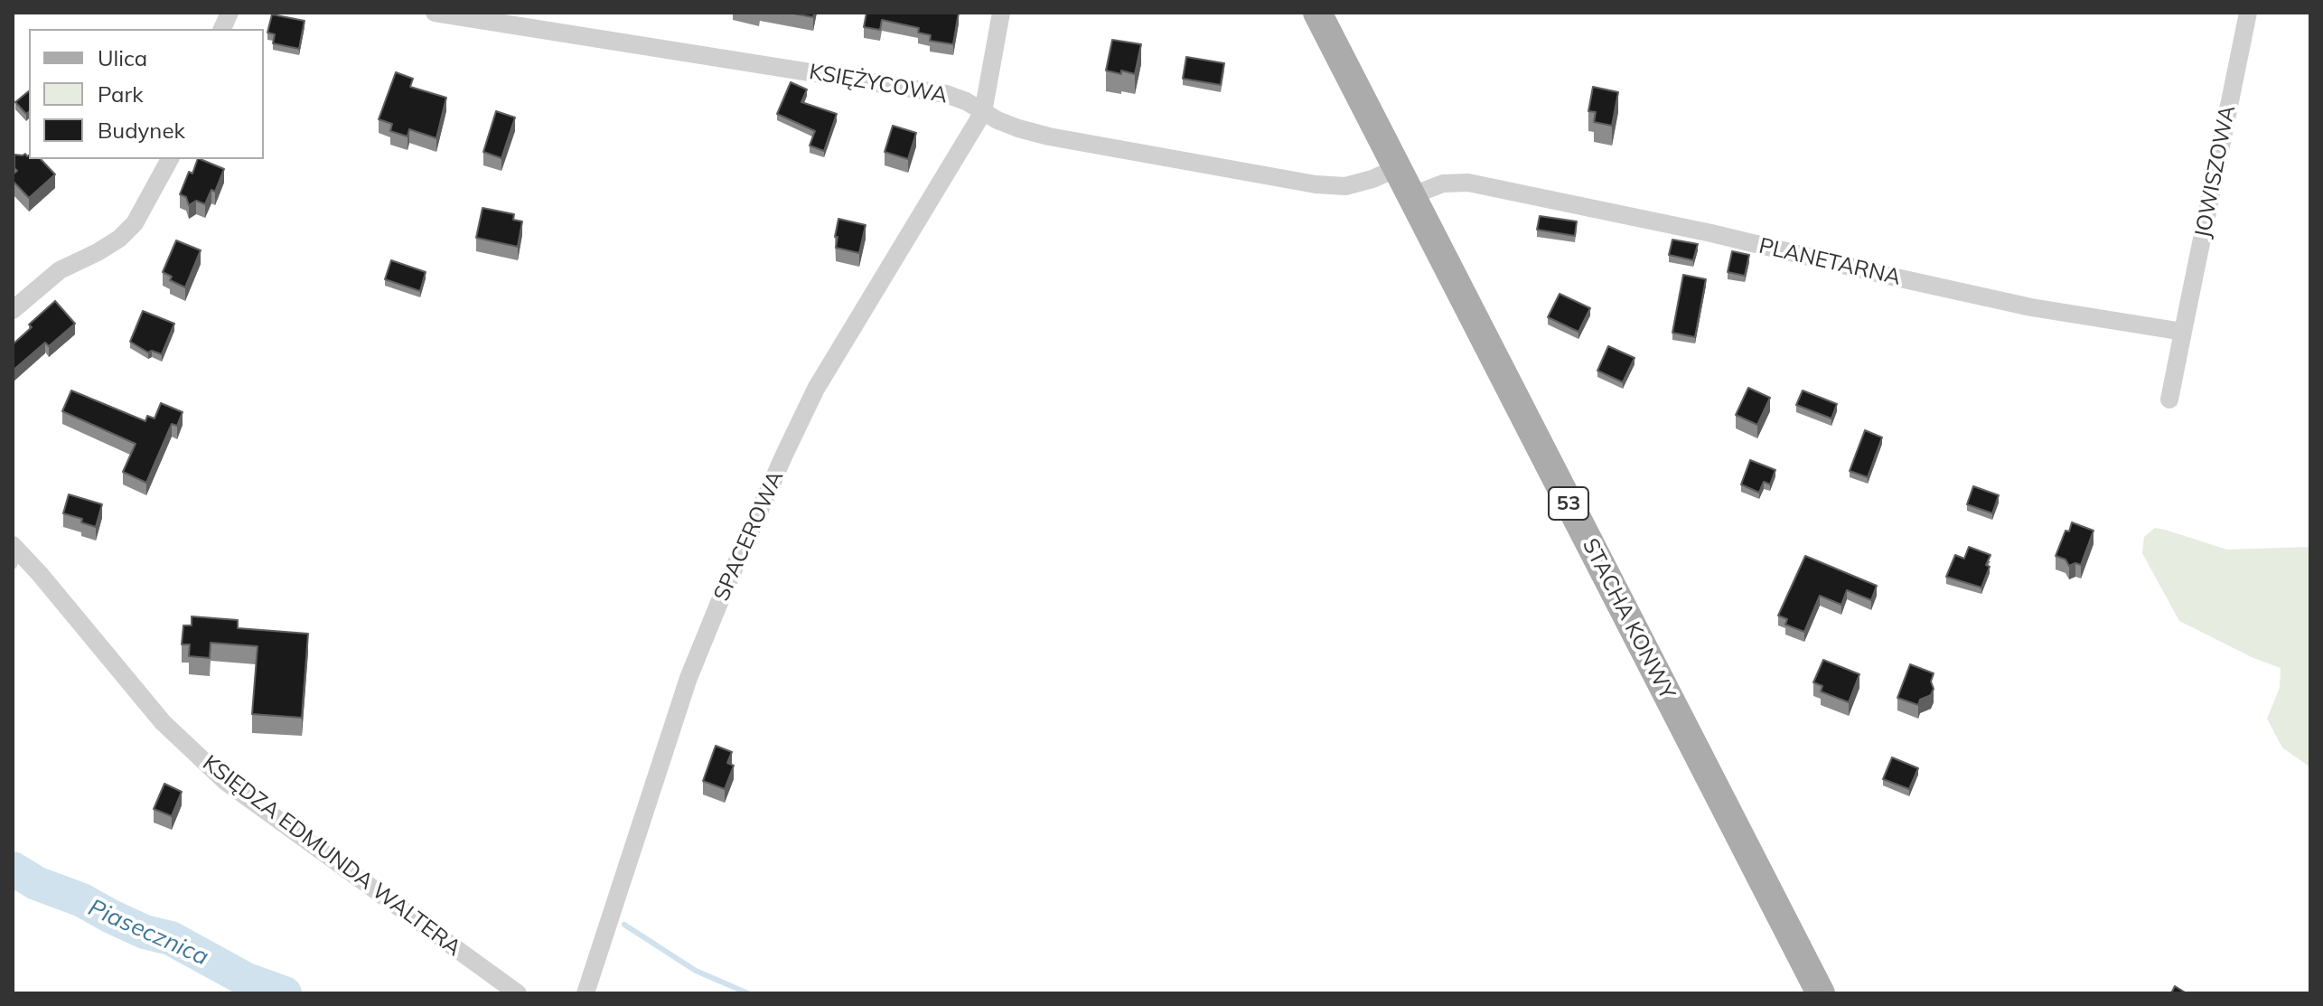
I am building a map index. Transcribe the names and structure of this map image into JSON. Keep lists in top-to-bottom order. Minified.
{"streets":{"main road":["53","STACHA KONWY"],"street":["KSIĘŻYCOWA","JOWISZOWA","PLANETARNA","SPACEROWA","KSIĘDZA EDMUNDA WALTERA"]},"crossings":[["KSIĘŻYCOWA","SPACEROWA"],["KSIĘŻYCOWA","STACHA KONWY"],["JOWISZOWA","PLANETARNA"],["PLANETARNA","STACHA KONWY"]],"water":["Piasecznica"],"legend":["Ulica","Park","Budynek"]}
